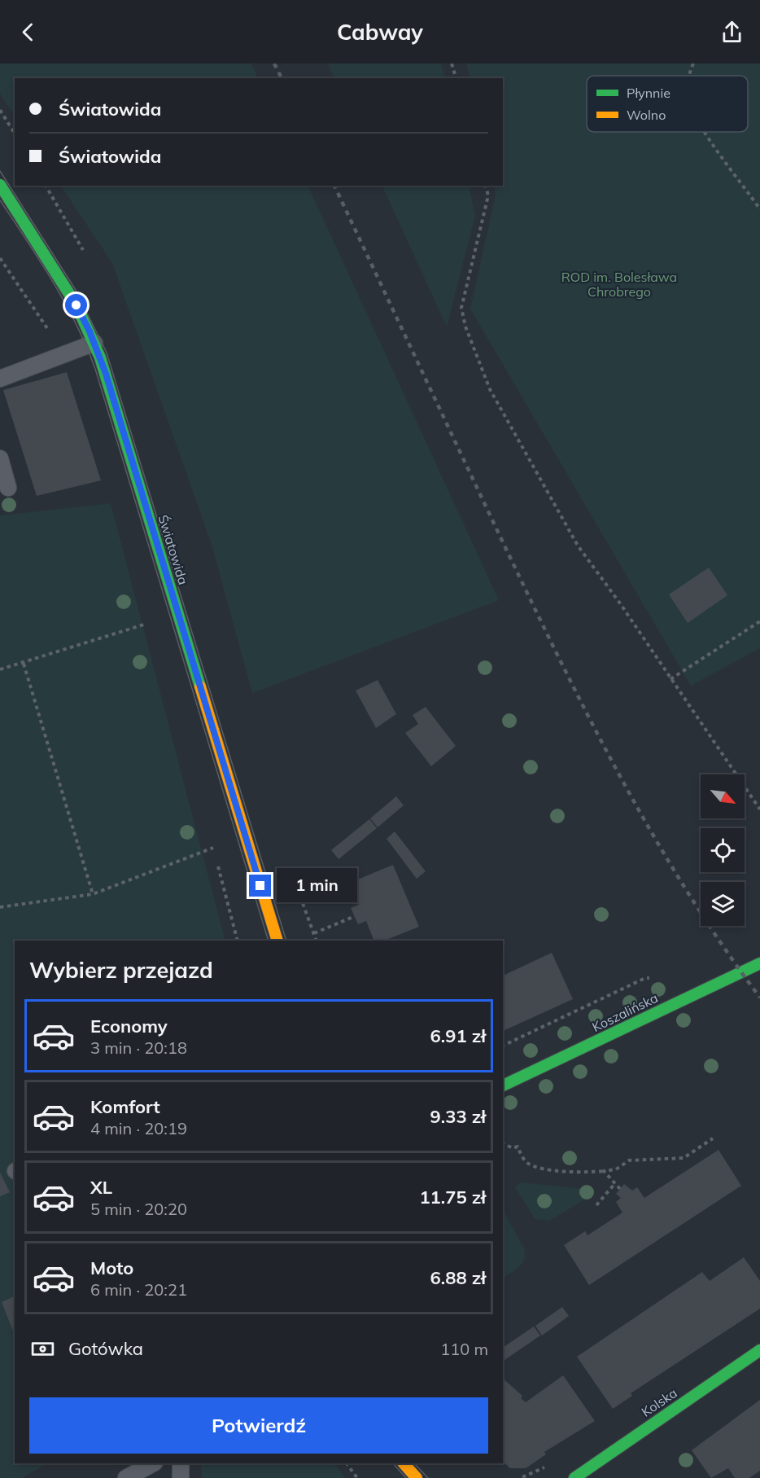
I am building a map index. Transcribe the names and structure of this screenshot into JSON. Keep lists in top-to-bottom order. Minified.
{"streets":{"street":["Światowida","Koszalińska","Kolska"]},"parks":["ROD im. Bolesława Chrobrego"],"legend":["Płynnie","Wolno"],"north":"bottom right","page":{"header":"Cabway","banner":["Światowida","Światowida"],"bubble":"1 min","heading":"Wybierz przejazd","list":[{"name":"Economy","note":"3 min · 20:18","value":"6.91 zł"},{"name":"Komfort","note":"4 min · 20:19","value":"9.33 zł"},{"name":"XL","note":"5 min · 20:20","value":"11.75 zł"},{"name":"Moto","note":"6 min · 20:21","value":"6.88 zł"}],"pay":["Gotówka","110 m"],"buttons":"Potwierdź"}}
